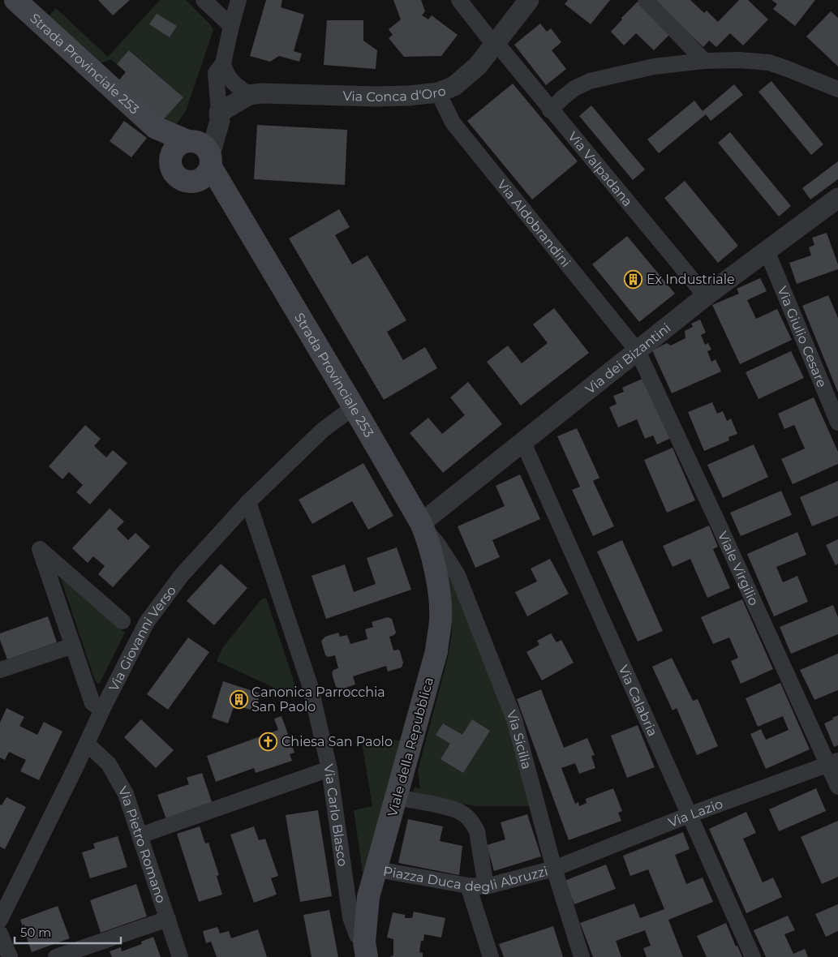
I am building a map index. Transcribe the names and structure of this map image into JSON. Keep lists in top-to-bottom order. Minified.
{"streets":{"main road":["Strada Provinciale 253","Viale della Repubblica"],"street":["Via Conca d'Oro","Via Valpadana","Via Aldobrandini","Via Giulio Cesare","Via dei Bizantini","Viale Virgilio","Via Giovanni Verso","Via Calabria","Via Sicilia","Via Lazio","Via Carlo Blasco","Via Pietro Romano","Piazza Duca degli Abruzzi"]},"crossings":[["Strada Provinciale 253","Via dei Bizantini"],["Strada Provinciale 253","Via Giovanni Verso"],["Strada Provinciale 253","Via Sicilia"],["Strada Provinciale 253","Viale della Repubblica"],["Via Conca d'Oro","Via Valpadana"],["Via Conca d'Oro","Via Aldobrandini"],["Via Valpadana","Via dei Bizantini"],["Via Aldobrandini","Via dei Bizantini"],["Via Aldobrandini","Viale Virgilio"],["Via Giulio Cesare","Via dei Bizantini"],["Via dei Bizantini","Viale Virgilio"],["Via dei Bizantini","Via Calabria"],["Via dei Bizantini","Via Sicilia"],["Via dei Bizantini","Viale della Repubblica"],["Viale Virgilio","Via Lazio"],["Via Giovanni Verso","Via Carlo Blasco"],["Via Giovanni Verso","Via Pietro Romano"],["Via Calabria","Via Lazio"],["Via Sicilia","Viale della Repubblica"],["Via Sicilia","Via Lazio"],["Via Sicilia","Piazza Duca degli Abruzzi"],["Viale della Repubblica","Via Carlo Blasco"],["Viale della Repubblica","Piazza Duca degli Abruzzi"],["Via Lazio","Piazza Duca degli Abruzzi"]],"places":{"building":["Ex Industriale","Canonica Parrocchia San Paolo"],"church":["Chiesa San Paolo"]},"scale_bar":"50 m"}
